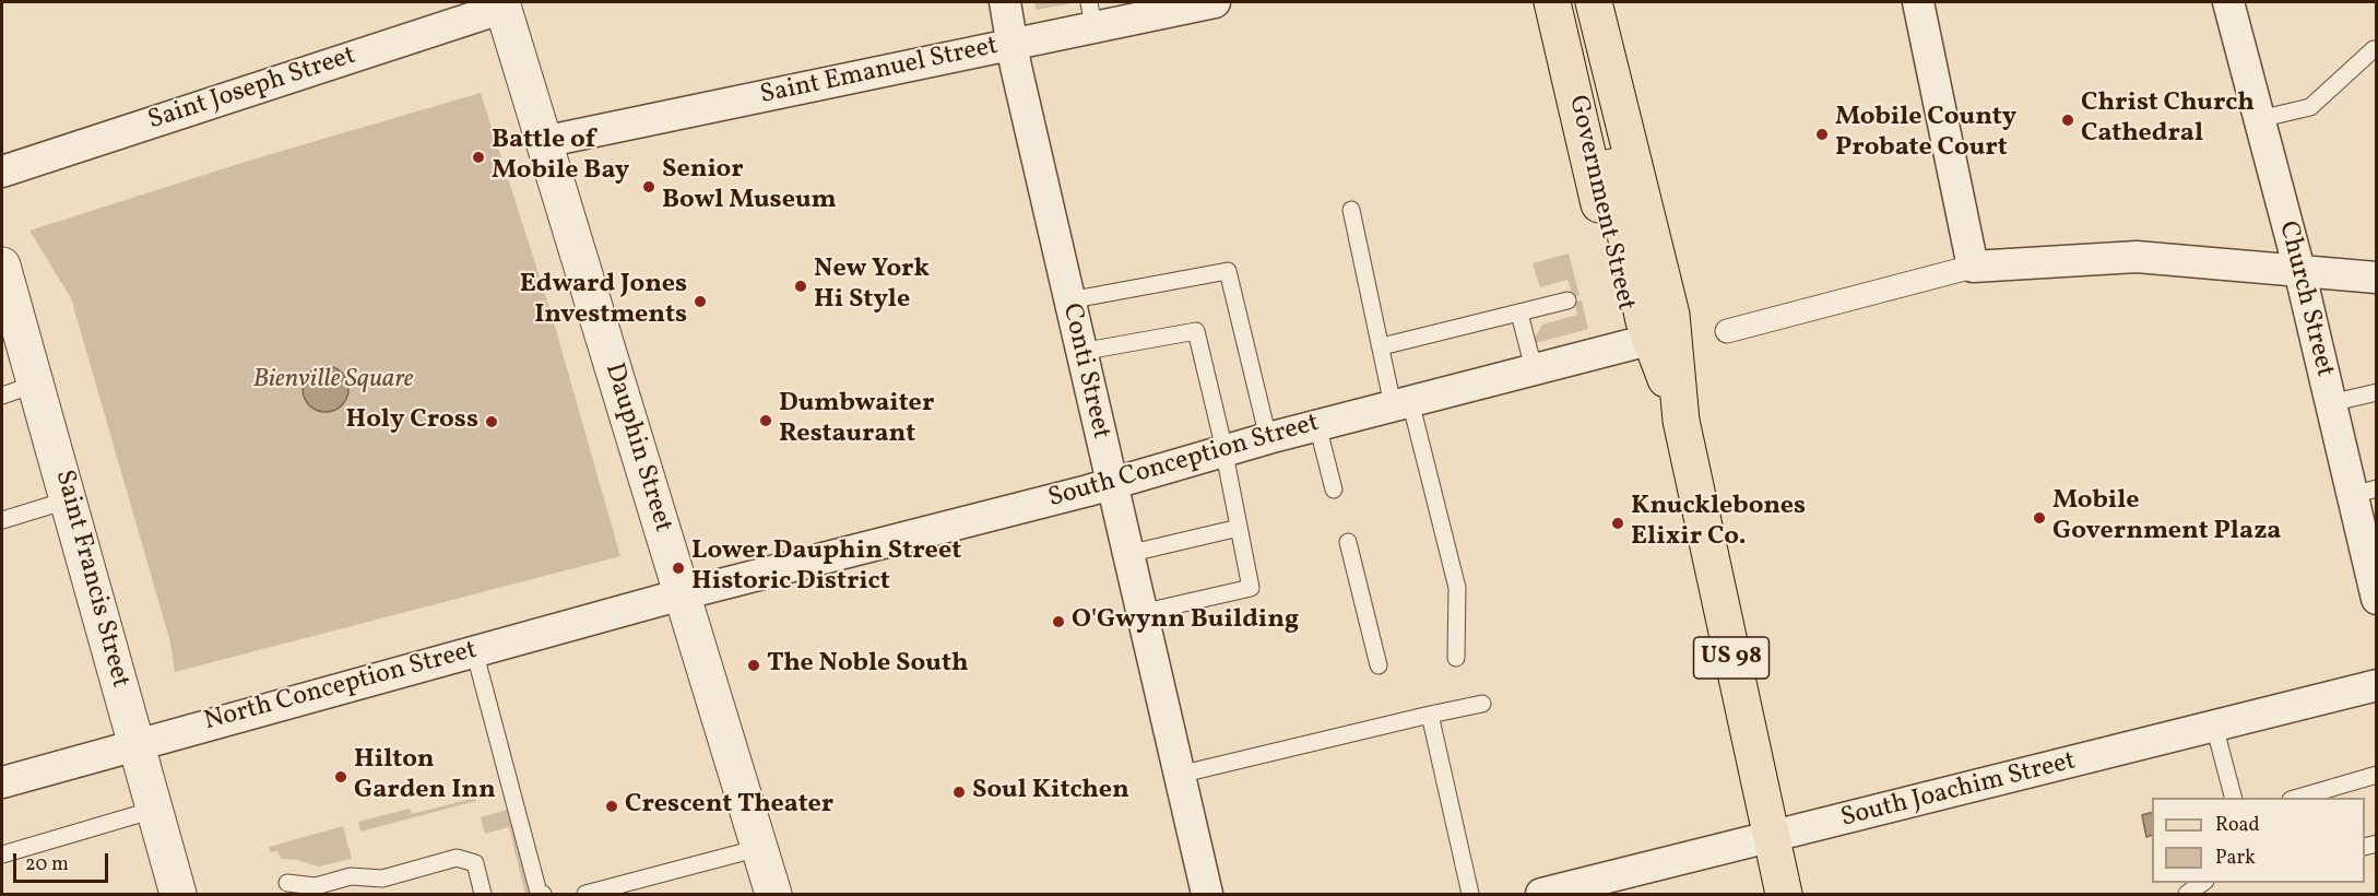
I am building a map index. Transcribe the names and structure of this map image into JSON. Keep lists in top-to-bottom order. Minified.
{"streets":{"main road":["Government Street","US 98"],"street":["Saint Emanuel Street","Saint Joseph Street","Church Street","Conti Street","Dauphin Street","South Conception Street","Saint Francis Street","North Conception Street","South Joachim Street"]},"crossings":[["Saint Emanuel Street","Conti Street"],["Saint Emanuel Street","Dauphin Street"],["Saint Joseph Street","Dauphin Street"],["Government Street","South Conception Street"],["Government Street","South Joachim Street"],["Conti Street","South Conception Street"],["Dauphin Street","South Conception Street"],["Dauphin Street","North Conception Street"],["South Conception Street","North Conception Street"],["Saint Francis Street","North Conception Street"]],"parks":["Bienville Square"],"places":["Christ Church Cathedral","Mobile County Probate Court","Battle of Mobile Bay","Senior Bowl Museum","New York Hi Style","Edward Jones Investments","Dumbwaiter Restaurant","Holy Cross","Mobile Government Plaza","Knucklebones Elixir Co.","Lower Dauphin Street Historic District","O'Gwynn Building","The Noble South","Hilton Garden Inn","Soul Kitchen","Crescent Theater"],"legend":["Road","Park"],"scale_bar":"20 m"}
